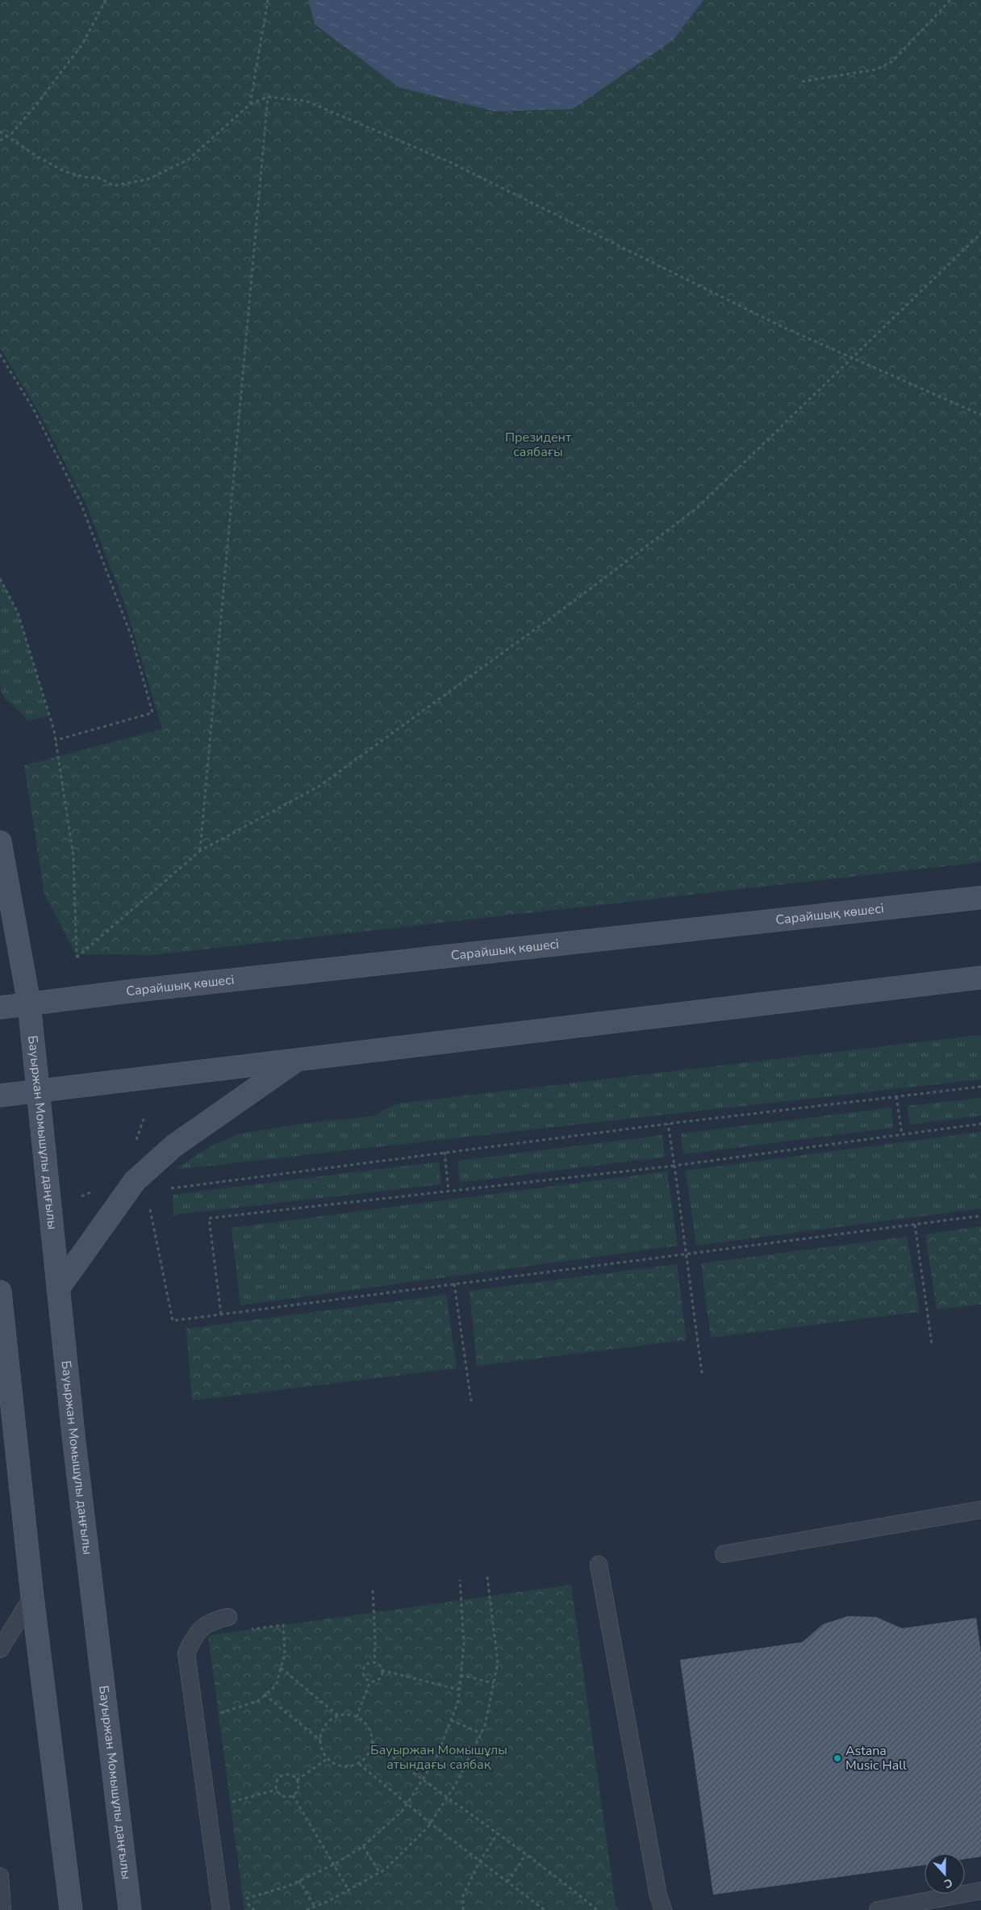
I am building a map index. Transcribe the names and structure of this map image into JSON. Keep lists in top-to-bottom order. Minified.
{"streets":{"main road":["Сарайшық көшесі","Бауыржан Момышұлы даңғылы"]},"crossings":[["Сарайшық көшесі","Бауыржан Момышұлы даңғылы"]],"parks":["Президент саябағы","Бауыржан Момышұлы атындағы саябақ"],"places":["Astana Music Hall"],"north":"bottom"}
